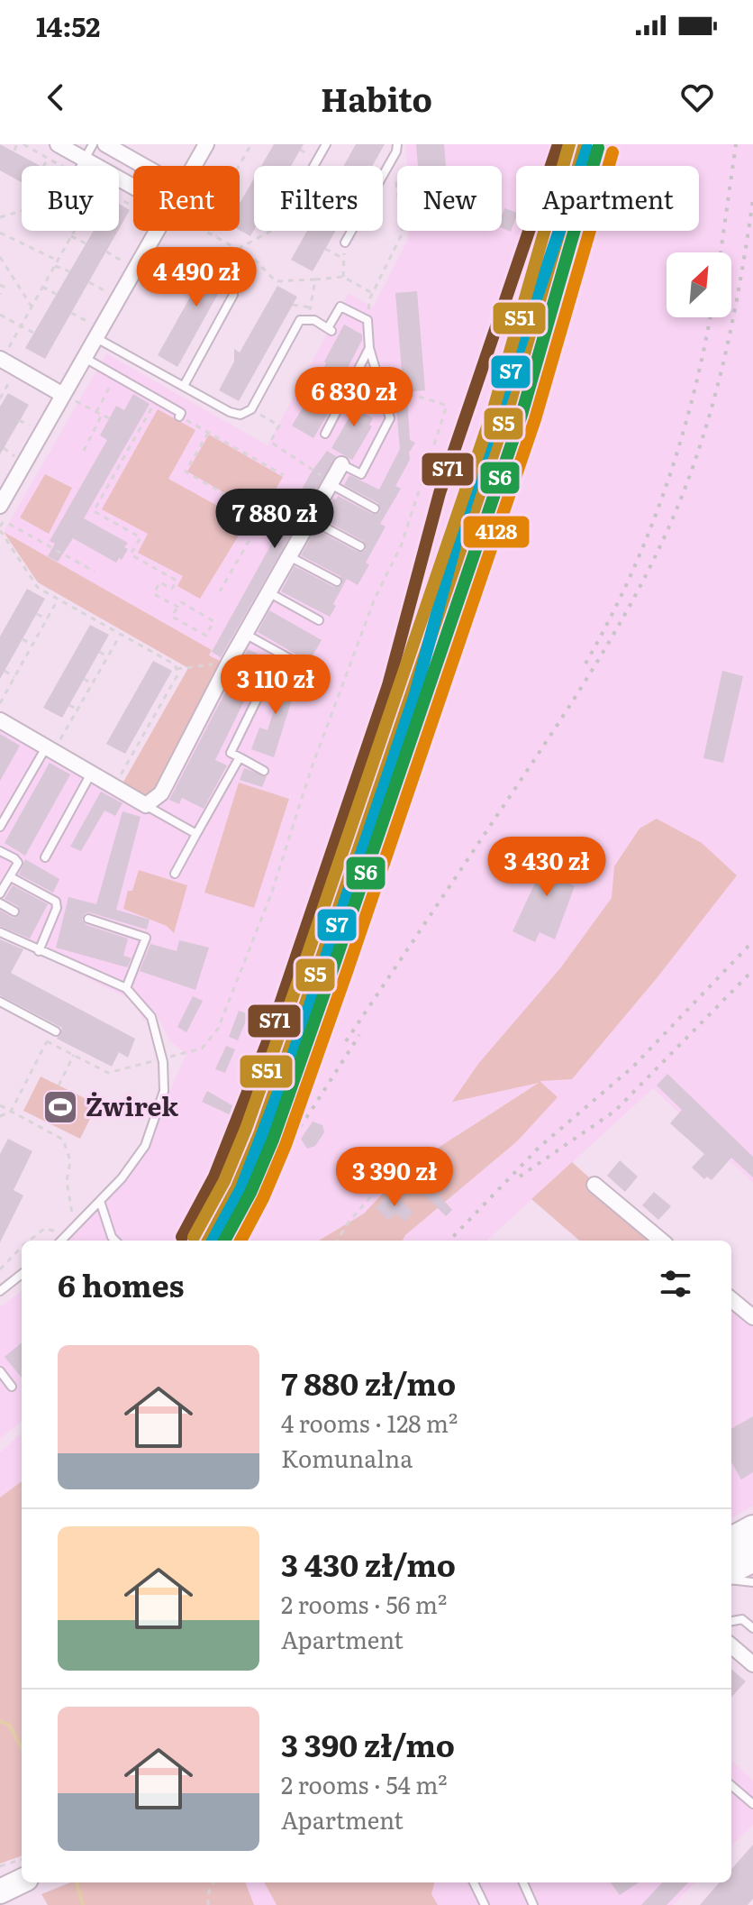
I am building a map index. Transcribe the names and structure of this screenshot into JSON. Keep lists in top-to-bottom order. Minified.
{"places":{"sports":["Żwirek"]},"lines":["transit line S5","transit line S71","transit line S51","transit line S6","transit line S7","transit line 4128"],"north":"top right","page":{"status":"14:52","header":"Habito","chip":["Buy","Rent","Filters","New","Apartment"],"price":["4 490 zł","6 830 zł","7 880 zł","3 110 zł","3 430 zł","3 390 zł"],"heading":"6 homes","list":[{"name":"7 880 zł/mo","note":"4 rooms · 128 m² · Komunalna"},{"name":"3 430 zł/mo","note":"2 rooms · 56 m² · Apartment"},{"name":"3 390 zł/mo","note":"2 rooms · 54 m² · Apartment"}]}}
